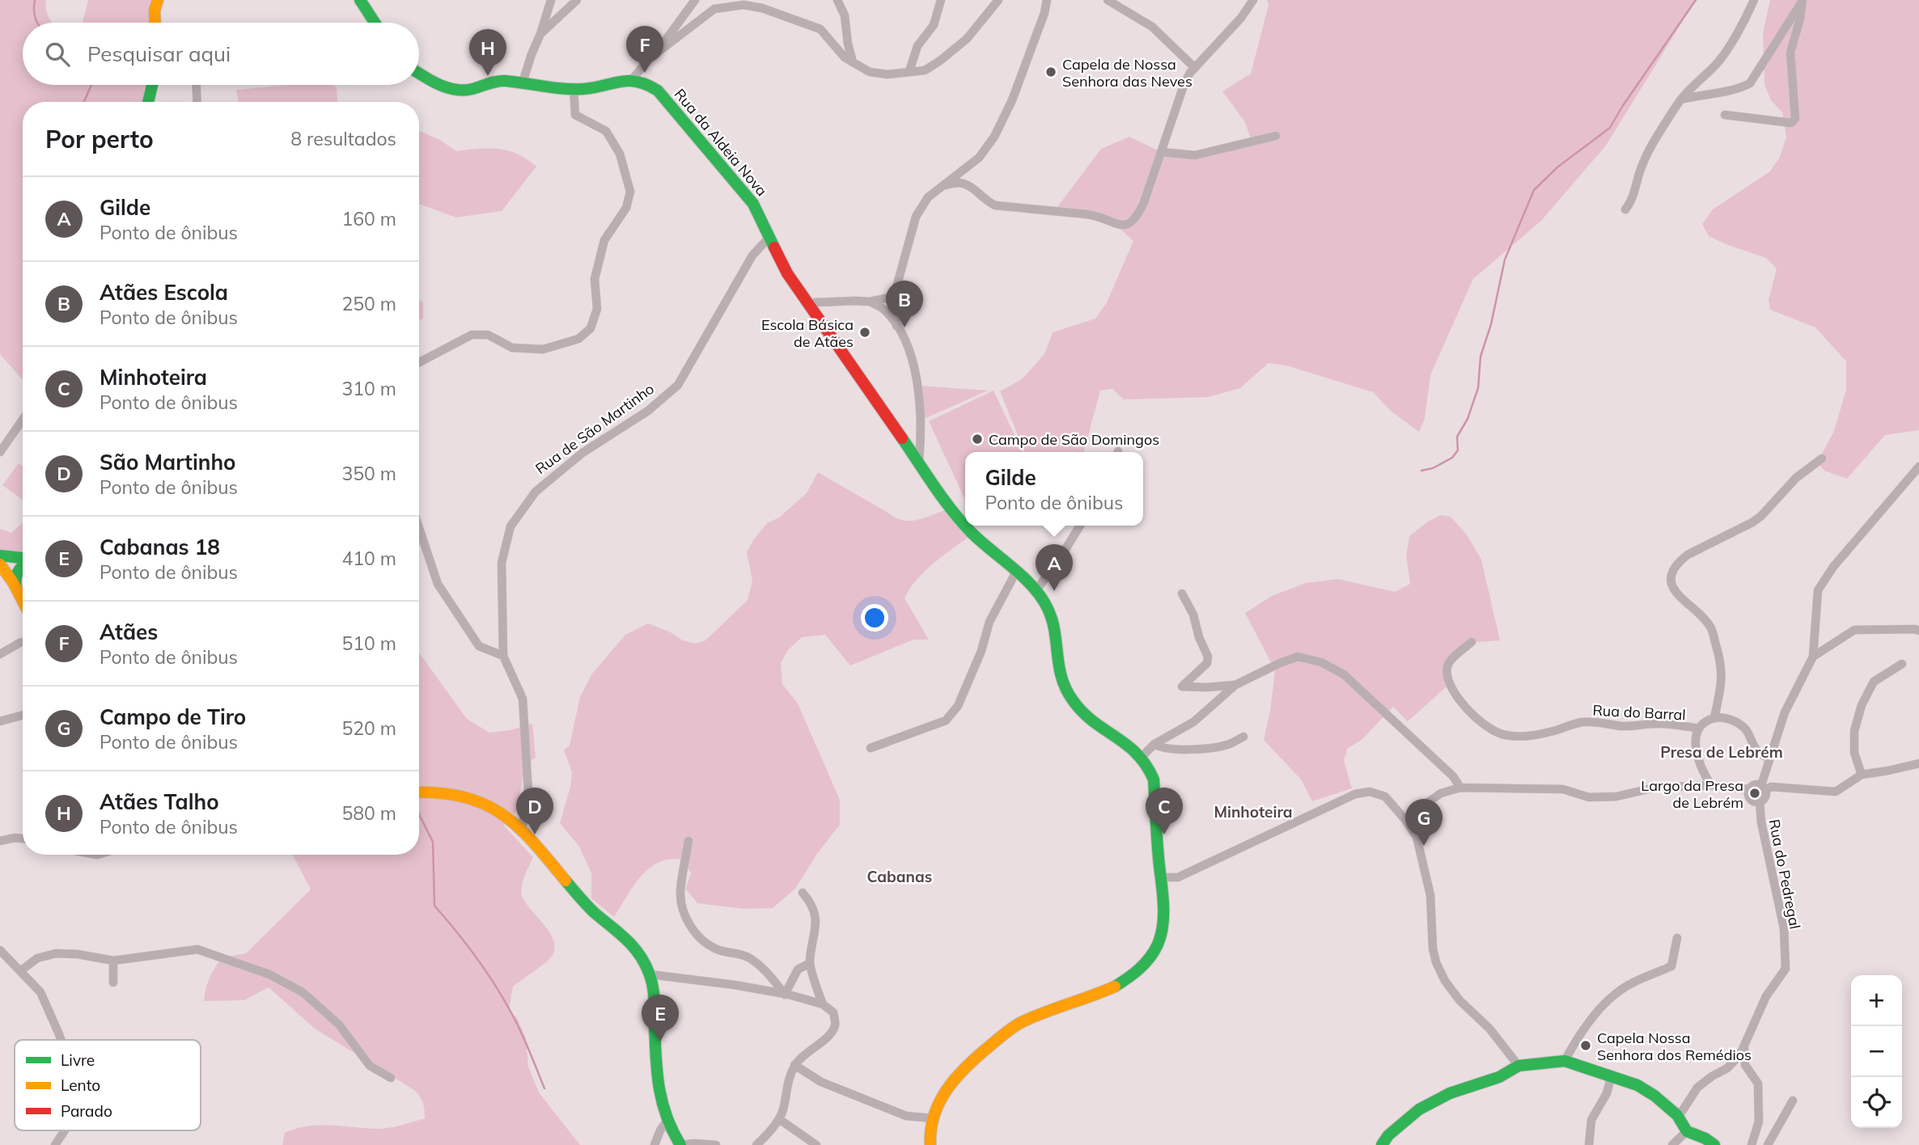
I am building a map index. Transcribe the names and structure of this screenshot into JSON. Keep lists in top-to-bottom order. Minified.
{"streets":{"street":["Rua da Aldeia Nova","Rua de São Martinho","Rua do Barral","Rua do Pedregal"]},"crossings":[["Rua da Aldeia Nova","Rua de São Martinho"]],"districts":["Presa de Lebrém","Minhoteira","Cabanas"],"places":["Capela de Nossa Senhora das Neves","Escola Básica de Atães","Campo de São Domingos","Largo da Presa de Lebrém","Capela Nossa Senhora dos Remédios"],"legend":["Livre","Lento","Parado"],"page":{"search":"Pesquisar aqui","pins":["F","H","B","A","C","D","G","E"],"heading":["Por perto","8 resultados"],"list":[{"mark":"A","name":"Gilde","note":"Ponto de ônibus","value":"160 m"},{"mark":"B","name":"Atães Escola","note":"Ponto de ônibus","value":"250 m"},{"mark":"C","name":"Minhoteira","note":"Ponto de ônibus","value":"310 m"},{"mark":"D","name":"São Martinho","note":"Ponto de ônibus","value":"350 m"},{"mark":"E","name":"Cabanas 18","note":"Ponto de ônibus","value":"410 m"},{"mark":"F","name":"Atães","note":"Ponto de ônibus","value":"510 m"},{"mark":"G","name":"Campo de Tiro","note":"Ponto de ônibus","value":"520 m"},{"mark":"H","name":"Atães Talho","note":"Ponto de ônibus","value":"580 m"}],"popup":["Gilde","Ponto de ônibus"],"map_buttons":["+","−"]}}
